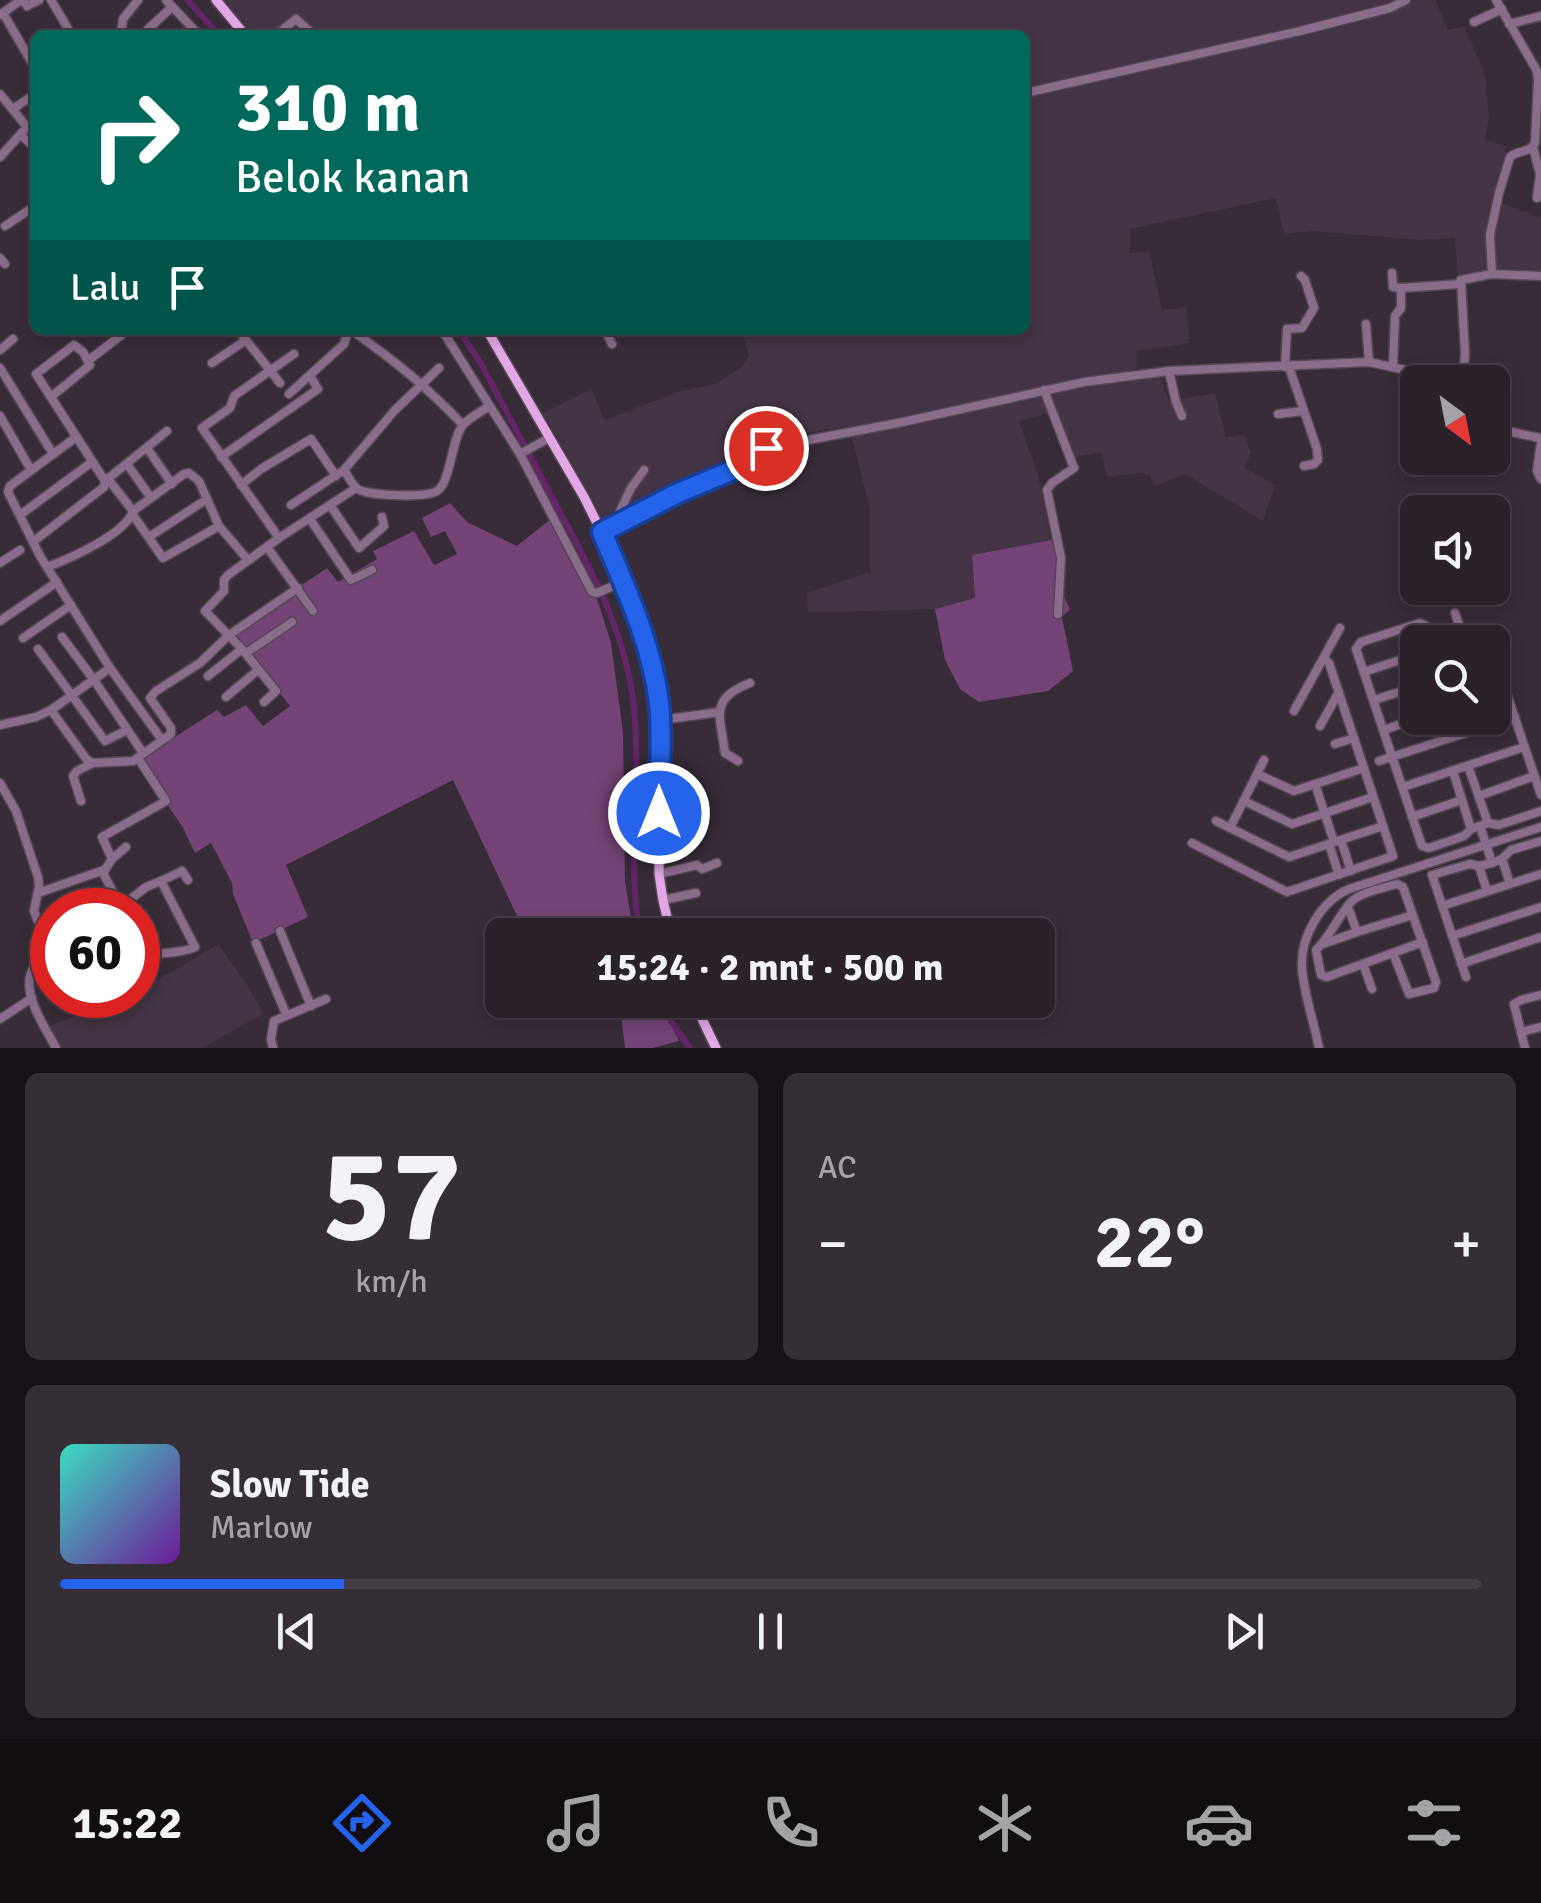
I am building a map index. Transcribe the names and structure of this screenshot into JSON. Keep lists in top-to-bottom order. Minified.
{"north":"bottom right","page":{"turn":["310 m","Belok kanan"],"then":"Lalu","limit":"60","trip":"15:24 · 2 mnt · 500 m","tile":[["57","km/h"],"AC"],"heat":["−","22°","+"],"song":["Slow Tide","Marlow"],"tabs":"15:22"}}
